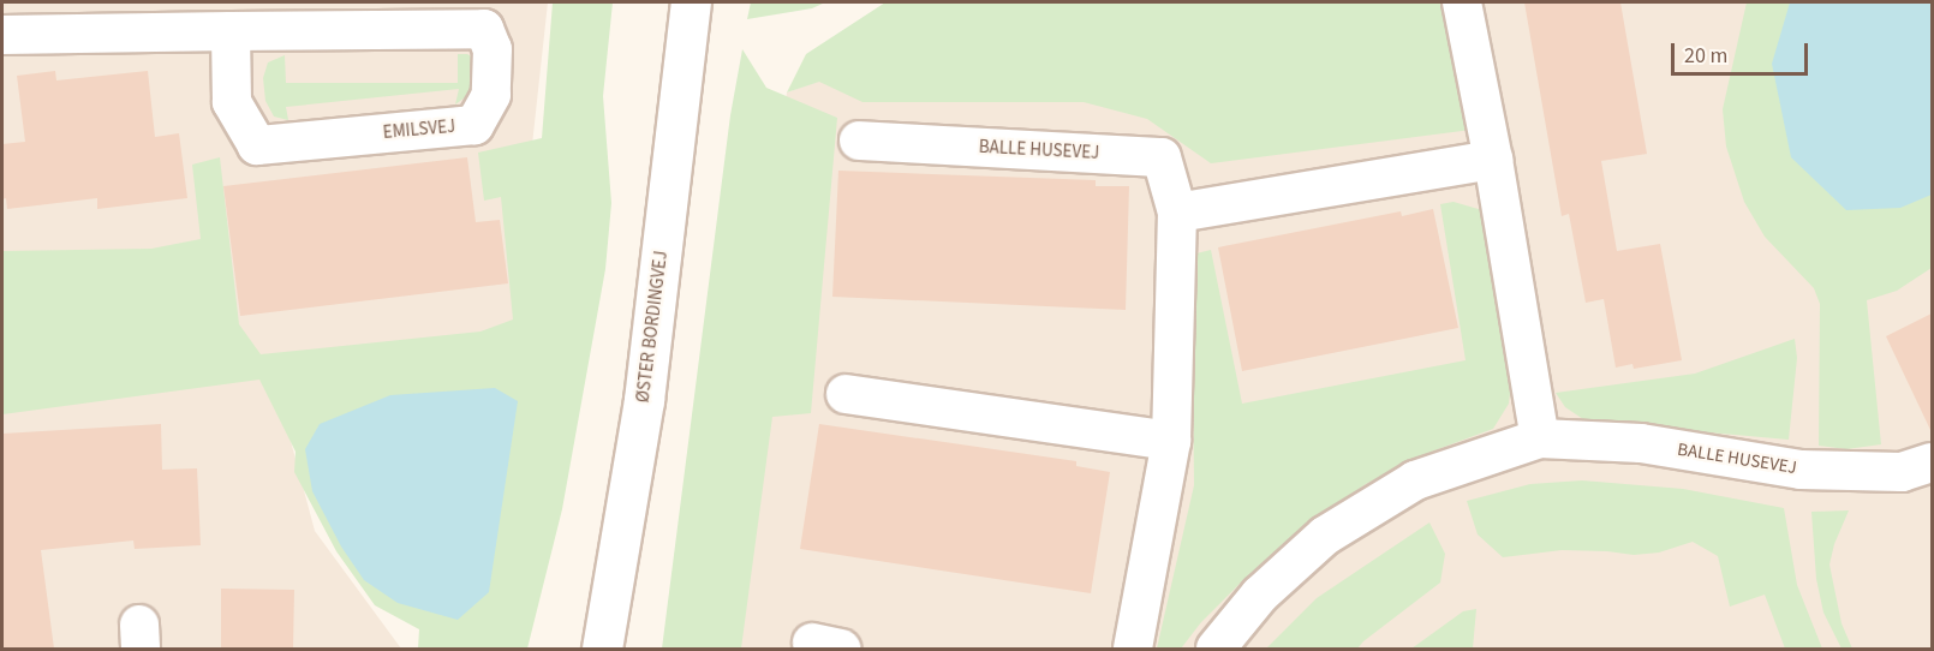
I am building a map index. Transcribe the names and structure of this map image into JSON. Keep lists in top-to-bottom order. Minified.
{"streets":{"street":["EMILSVEJ","BALLE HUSEVEJ","ØSTER BORDINGVEJ"]},"scale_bar":"20 m"}
